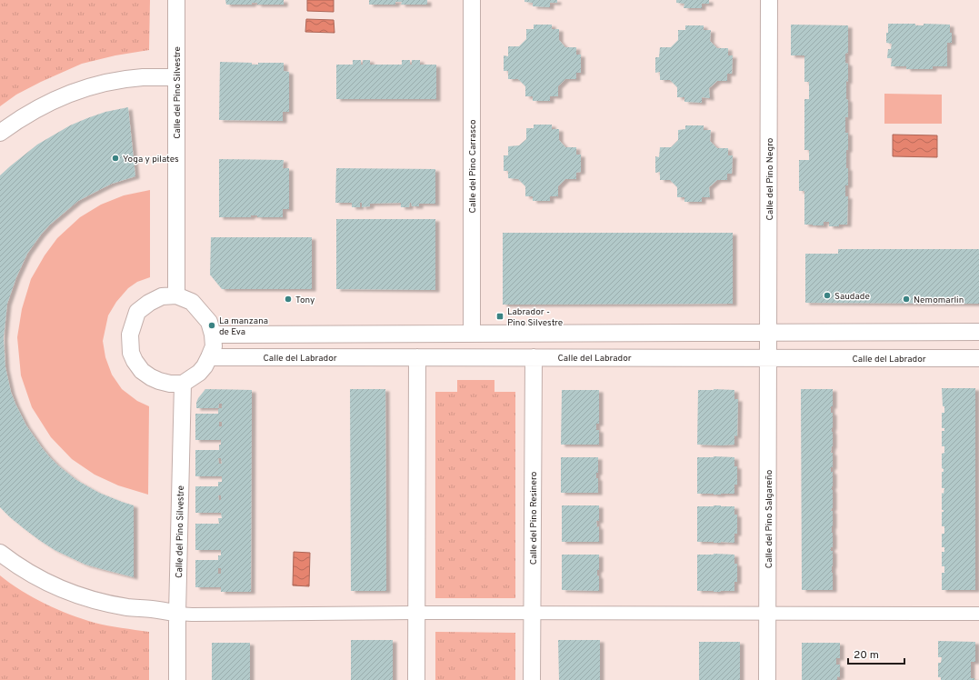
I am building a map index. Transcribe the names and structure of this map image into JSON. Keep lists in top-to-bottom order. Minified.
{"streets":{"street":["Calle del Pino Silvestre","Calle del Pino Carrasco","Calle del Pino Negro","Calle del Labrador","Calle del Pino Resinero","Calle del Pino Salgareño"]},"crossings":[["Calle del Pino Silvestre","Calle del Labrador"],["Calle del Pino Negro","Calle del Labrador"],["Calle del Pino Negro","Calle del Pino Salgareño"],["Calle del Labrador","Calle del Pino Resinero"],["Calle del Labrador","Calle del Pino Salgareño"]],"places":{"other":["Yoga y pilates","Saudade","Tony","Nemomarlin","La manzana de Eva"],"transit":["Labrador - Pino Silvestre"]},"scale_bar":"20 m"}
